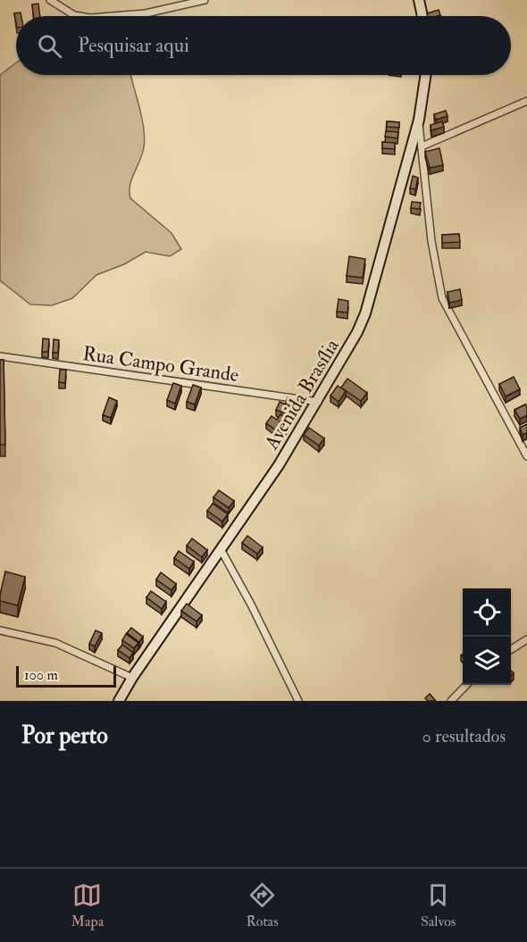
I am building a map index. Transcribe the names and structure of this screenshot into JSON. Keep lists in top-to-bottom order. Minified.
{"streets":{"main road":["Avenida Brasília"],"street":["Rua Campo Grande"]},"crossings":[["Rua Campo Grande","Avenida Brasília"]],"scale_bar":"100 m","page":{"search":"Pesquisar aqui","scale":"100 m","heading":["Por perto","0 resultados"],"nav":["Mapa","Rotas","Salvos"]}}
